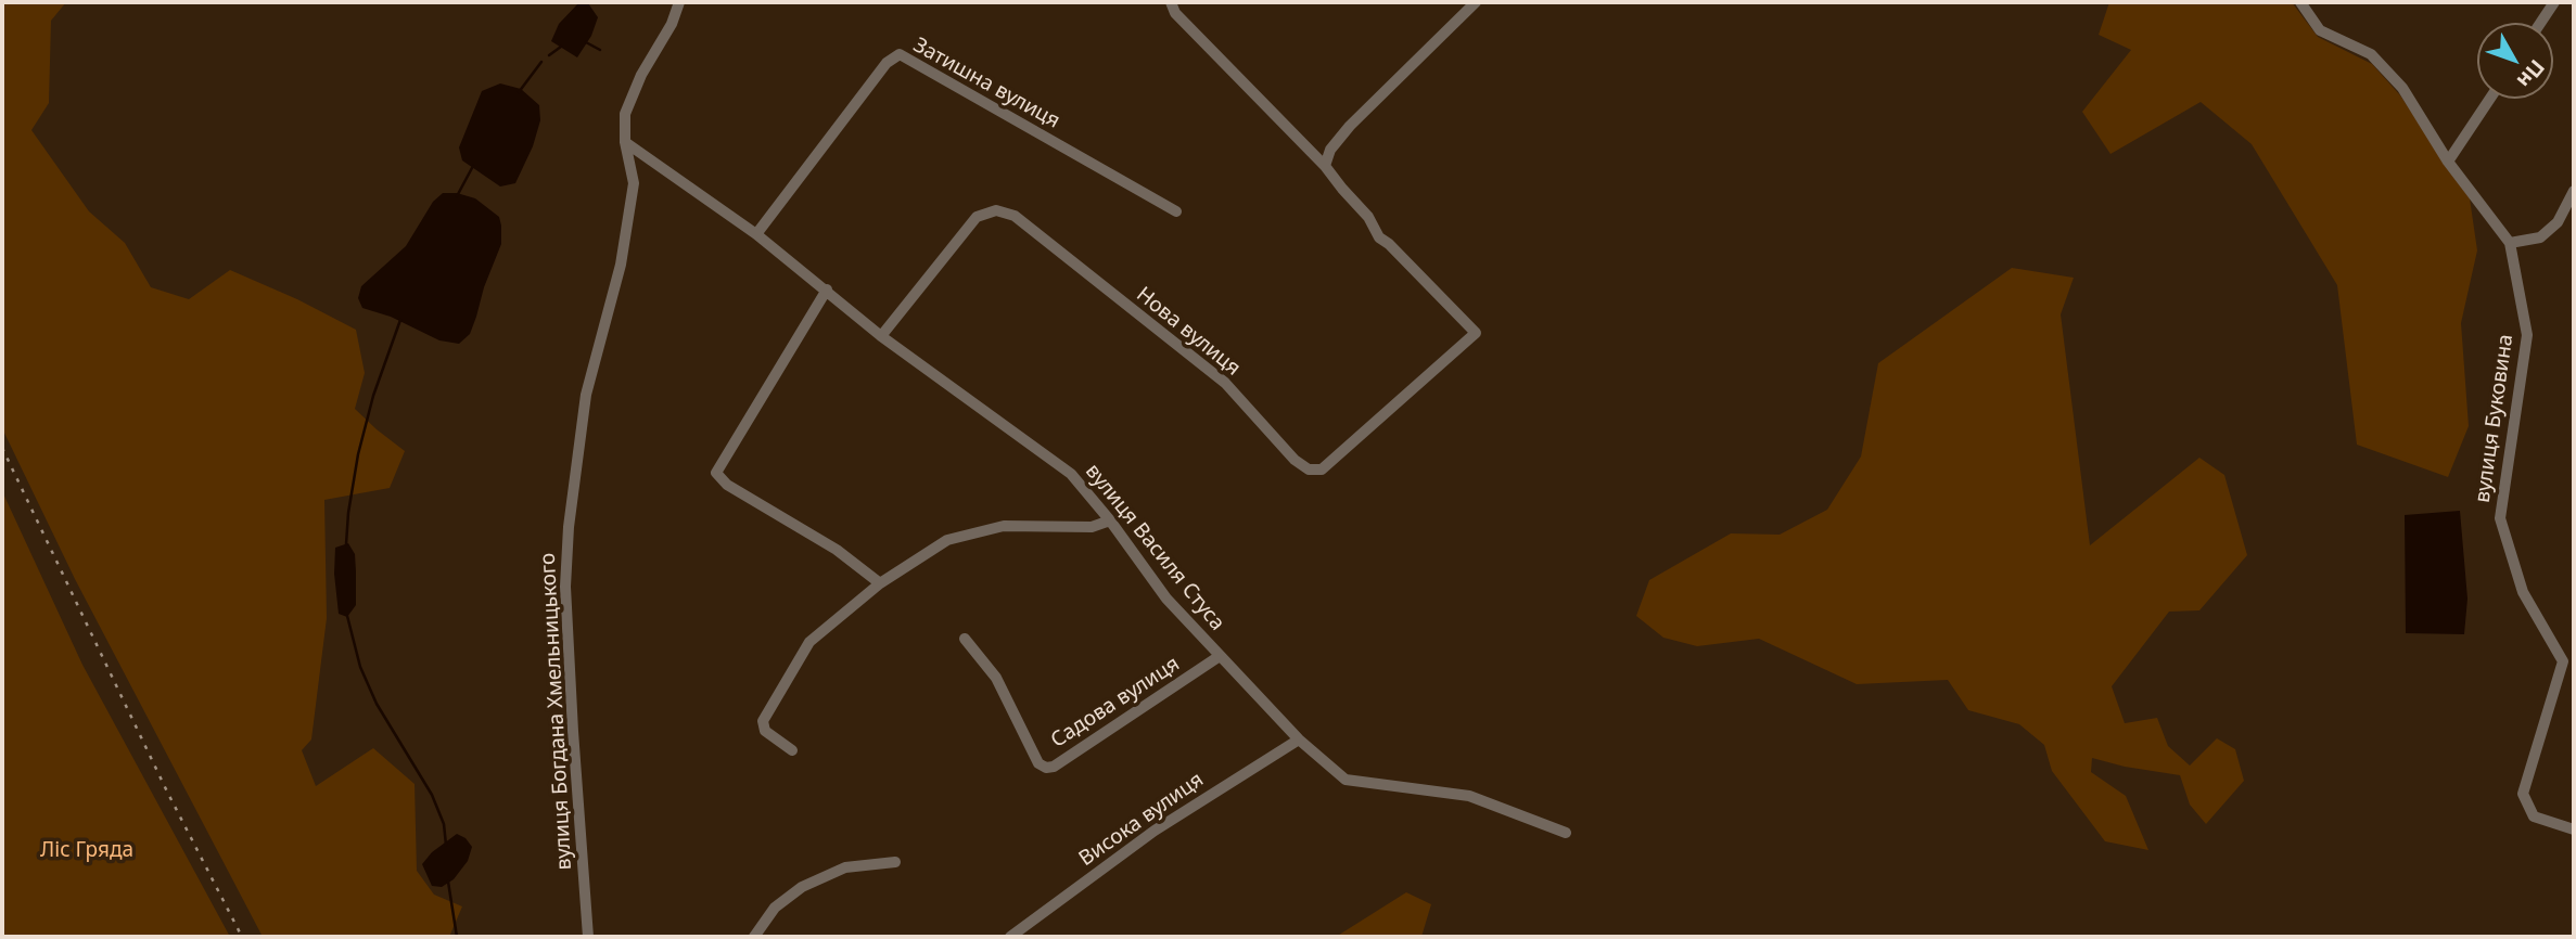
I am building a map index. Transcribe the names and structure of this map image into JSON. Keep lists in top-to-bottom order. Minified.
{"streets":{"street":["Затишна вулиця","Нова вулиця","вулиця Буковина","вулиця Василя Стуса","Садова вулиця","вулиця Богдана Хмельницького","Висока вулиця"]},"crossings":[["Затишна вулиця","вулиця Василя Стуса"],["Нова вулиця","вулиця Василя Стуса"],["вулиця Василя Стуса","Садова вулиця"],["вулиця Василя Стуса","вулиця Богдана Хмельницького"],["вулиця Василя Стуса","Висока вулиця"]],"parks":["Ліс Гряда"],"north":"bottom right"}
